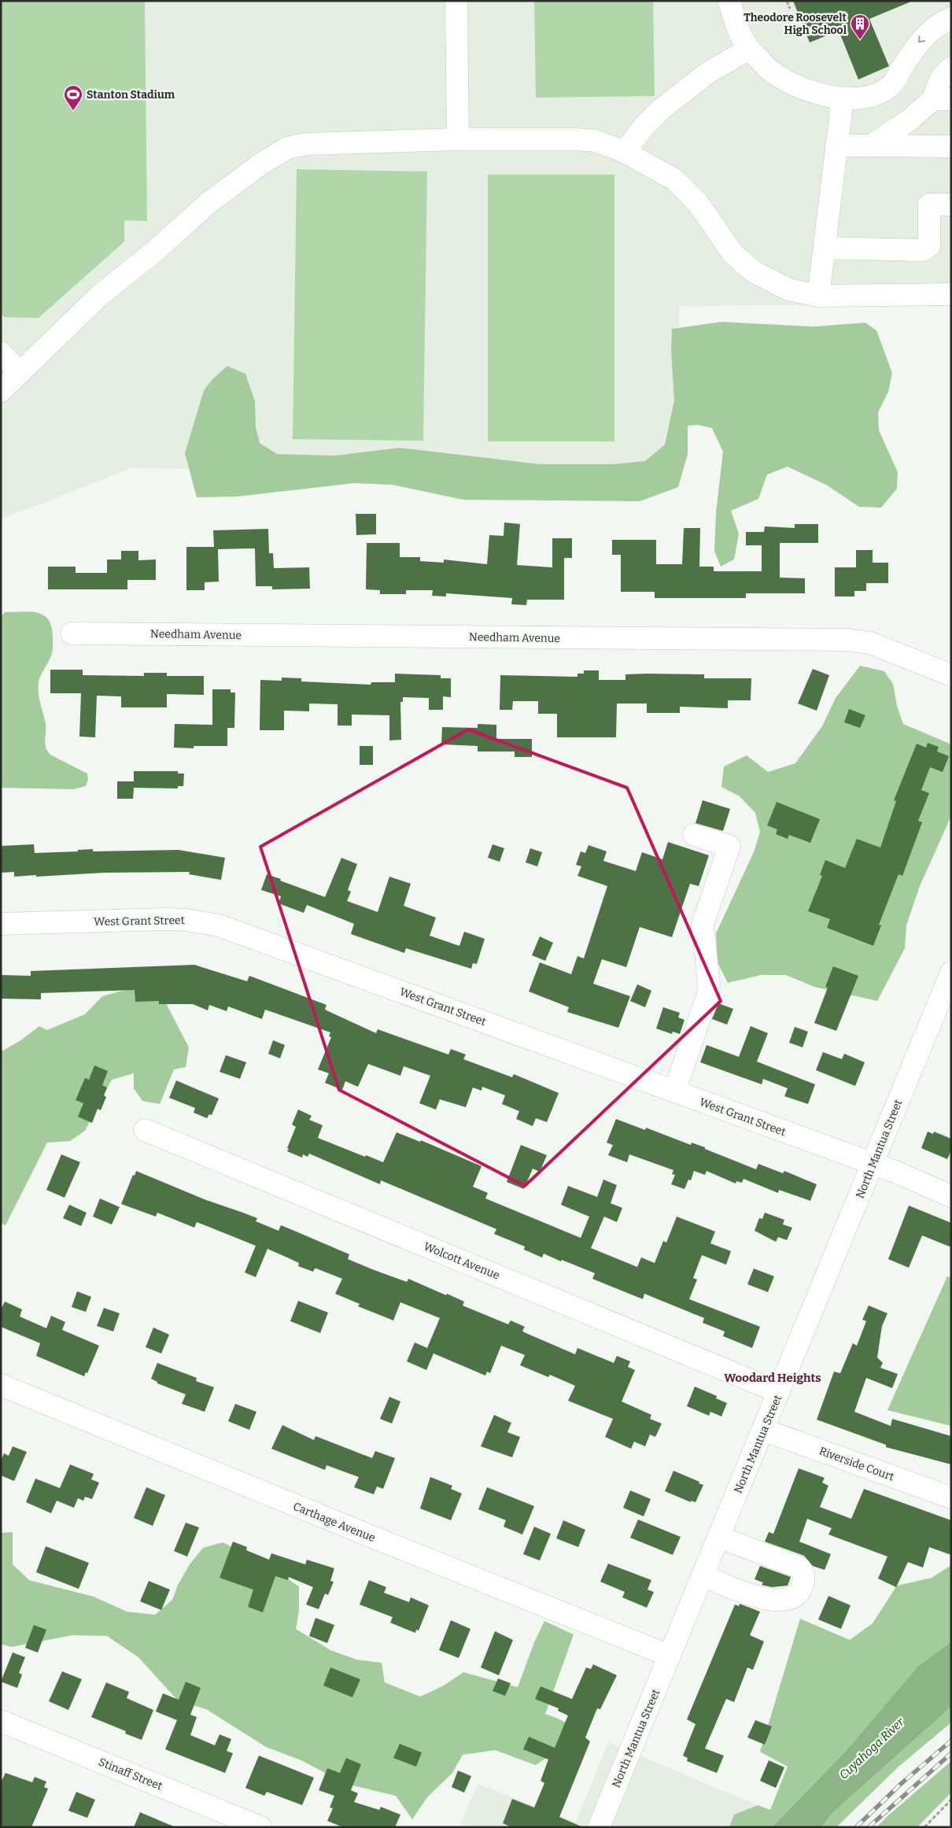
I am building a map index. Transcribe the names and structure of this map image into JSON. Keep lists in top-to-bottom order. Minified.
{"streets":{"street":["Needham Avenue","West Grant Street","North Mantua Street","Wolcott Avenue","Riverside Court","Carthage Avenue","Stinaff Street"]},"crossings":[["West Grant Street","North Mantua Street"],["North Mantua Street","Wolcott Avenue"],["North Mantua Street","Riverside Court"],["North Mantua Street","Carthage Avenue"]],"districts":["Woodard Heights"],"water":["Cuyahoga River"],"places":{"building":["Theodore Roosevelt High School"],"sports":["Stanton Stadium"]}}
